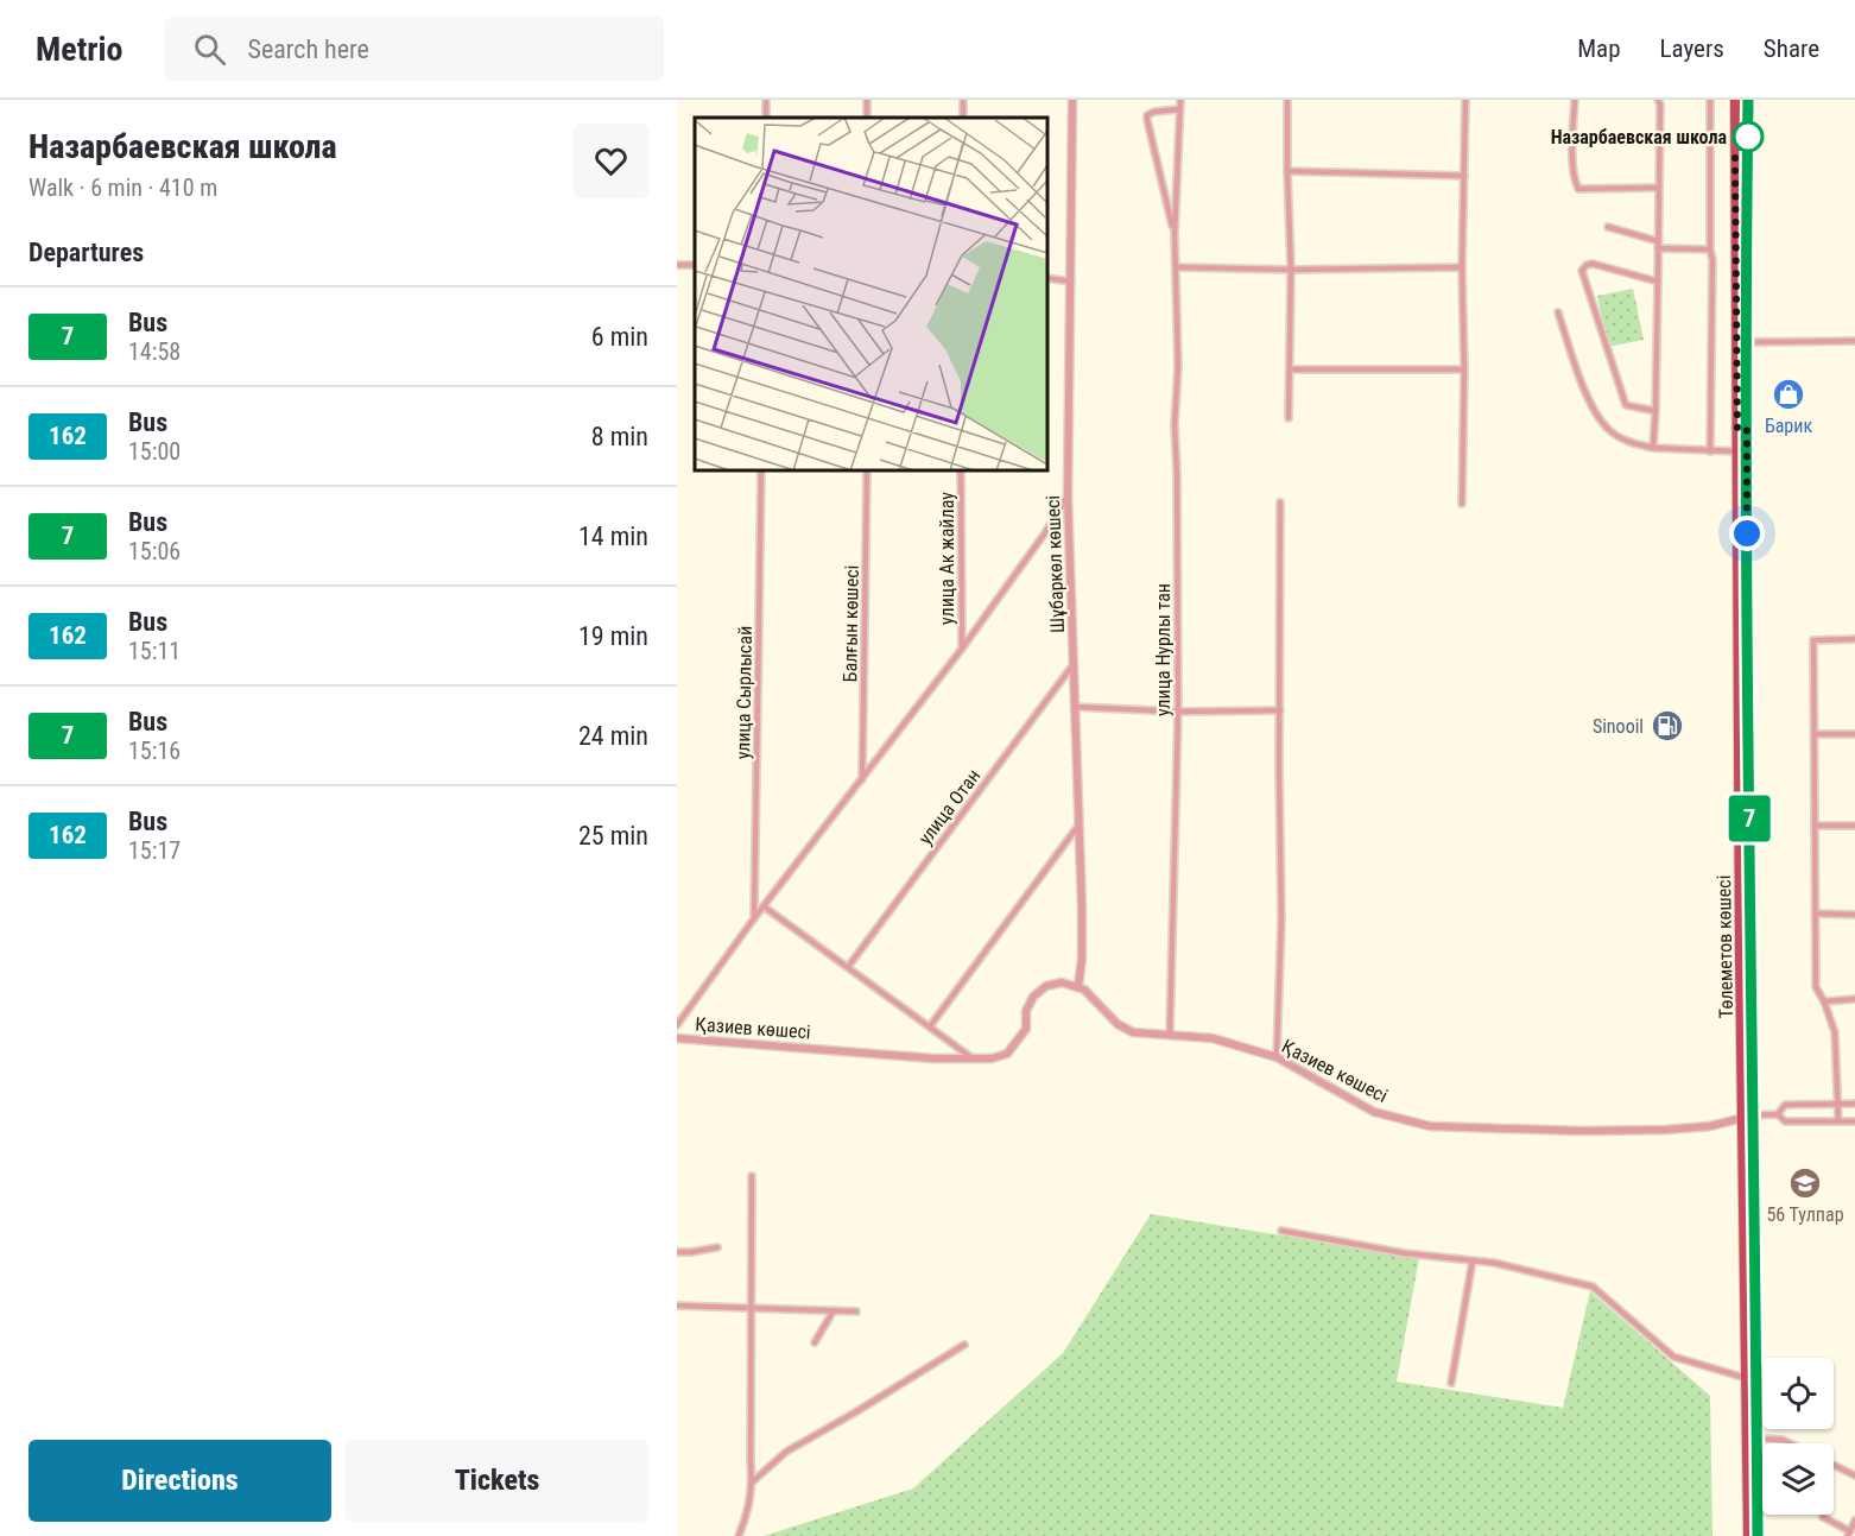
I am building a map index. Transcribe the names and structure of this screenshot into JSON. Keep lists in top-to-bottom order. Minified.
{"streets":{"main road":["Төлеметов көшесі"],"street":["улица Ак жайлау","Шұбаркөл көшесі","Балғын көшесі","улица Нурлы тан","улица Сырлысай","улица Отан","Қазиев көшесі"]},"crossings":[["Шұбаркөл көшесі","улица Отан"],["Шұбаркөл көшесі","Қазиев көшесі"],["улица Нурлы тан","Қазиев көшесі"],["Төлеметов көшесі","Қазиев көшесі"]],"places":{"other":["Назарбаевская школа"],"shop":["Барик"],"fuel station":["Sinooil"],"school or university":["56 Тулпар"]},"lines":["bus line 7"],"page":{"header":"Metrio","search":"Search here","nav":["Map","Layers","Share"],"heading":[["Назарбаевская школа","Walk · 6 min · 410 m"],"Departures"],"on_map":"7","list":[{"mark":"7","name":"Bus","note":"14:58","value":"6 min"},{"mark":"162","name":"Bus","note":"15:00","value":"8 min"},{"mark":"7","name":"Bus","note":"15:06","value":"14 min"},{"mark":"162","name":"Bus","note":"15:11","value":"19 min"},{"mark":"7","name":"Bus","note":"15:16","value":"24 min"},{"mark":"162","name":"Bus","note":"15:17","value":"25 min"}],"buttons":["Directions","Tickets"]}}
